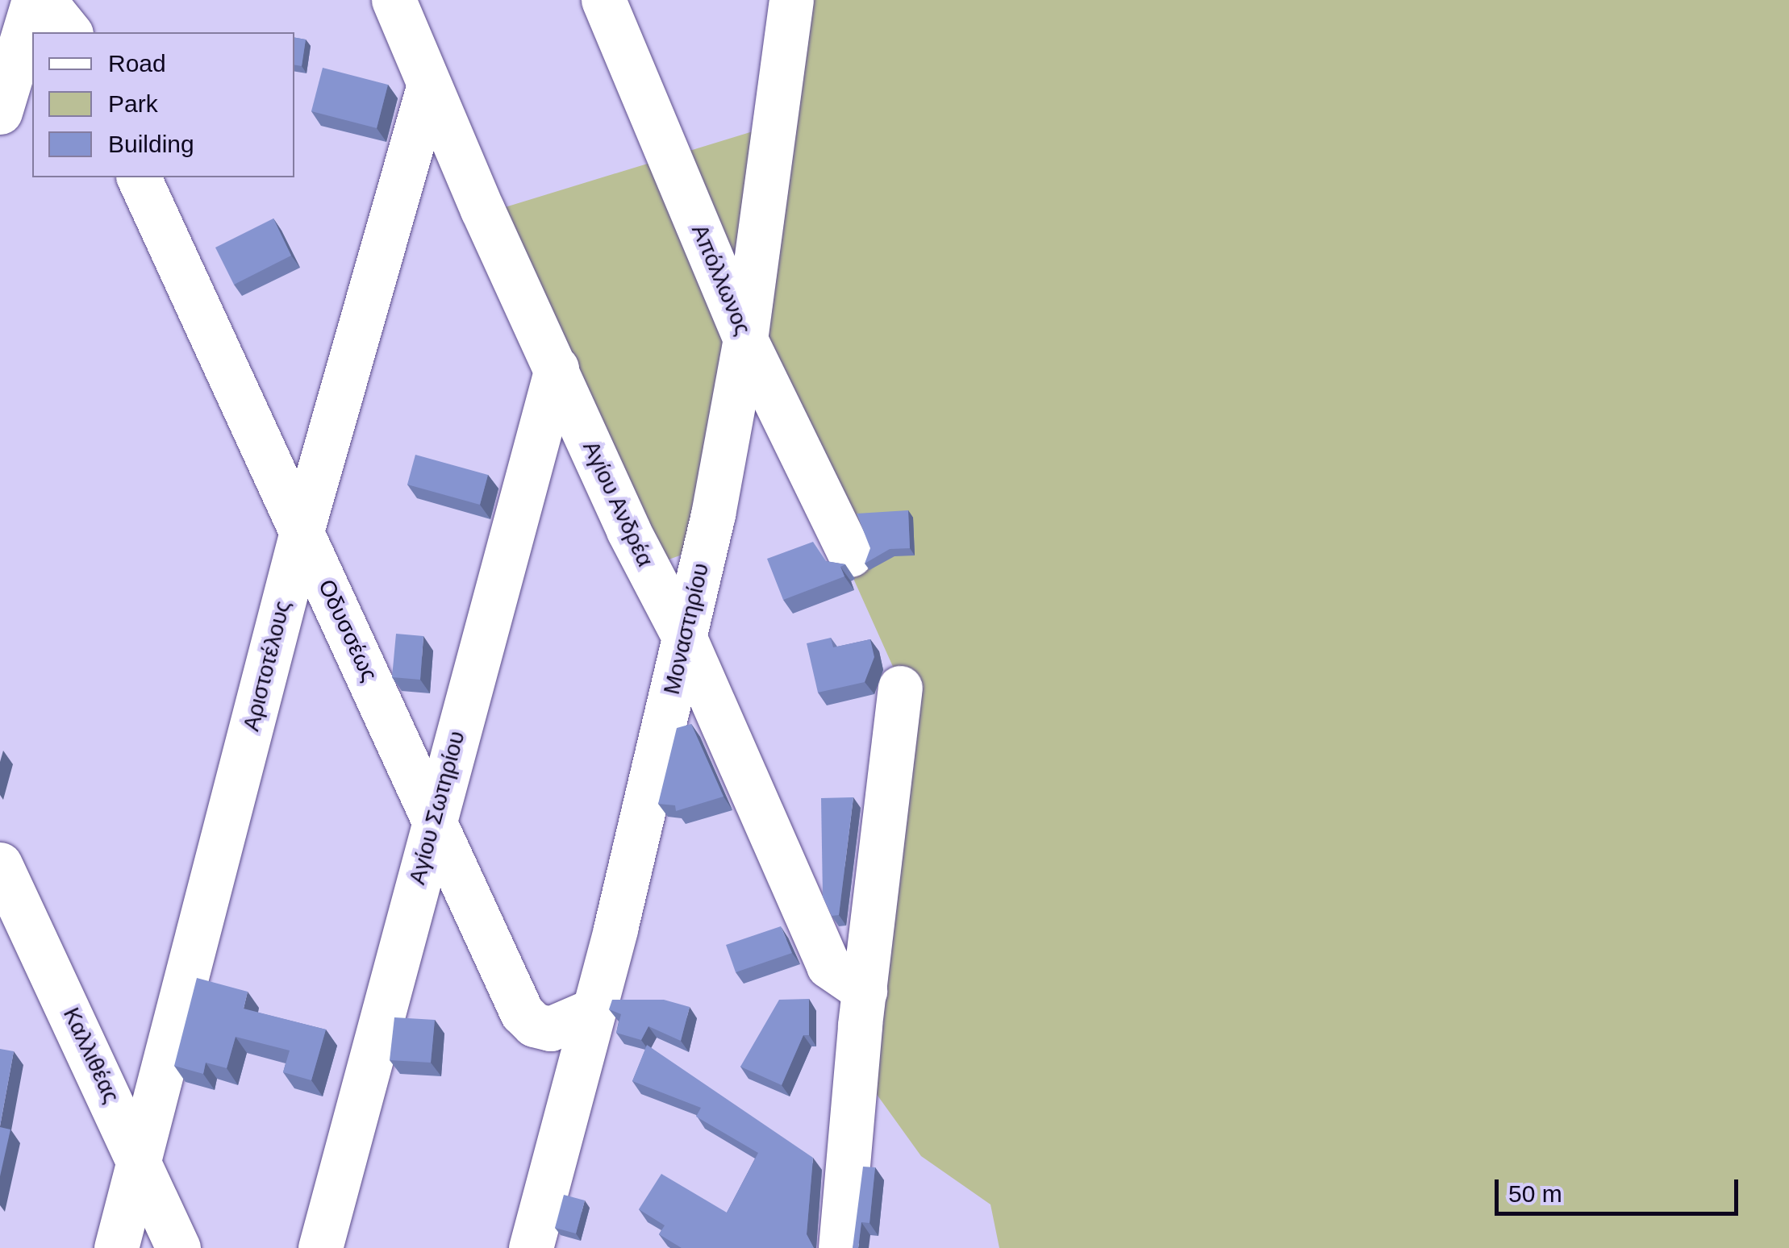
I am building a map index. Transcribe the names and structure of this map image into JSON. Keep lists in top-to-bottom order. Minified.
{"streets":{"street":["Απόλλωνος","Αγίου Ανδρέα","Μοναστηρίου","Οδυσσέως","Αριστοτέλους","Αγίου Σωτηρίου","Καλλιθέας"]},"crossings":[["Απόλλωνος","Μοναστηρίου"],["Αγίου Ανδρέα","Μοναστηρίου"],["Αγίου Ανδρέα","Αριστοτέλους"],["Αγίου Ανδρέα","Αγίου Σωτηρίου"],["Μοναστηρίου","Οδυσσέως"],["Οδυσσέως","Αριστοτέλους"],["Οδυσσέως","Αγίου Σωτηρίου"],["Αριστοτέλους","Καλλιθέας"]],"legend":["Road","Park","Building"],"scale_bar":"50 m"}
